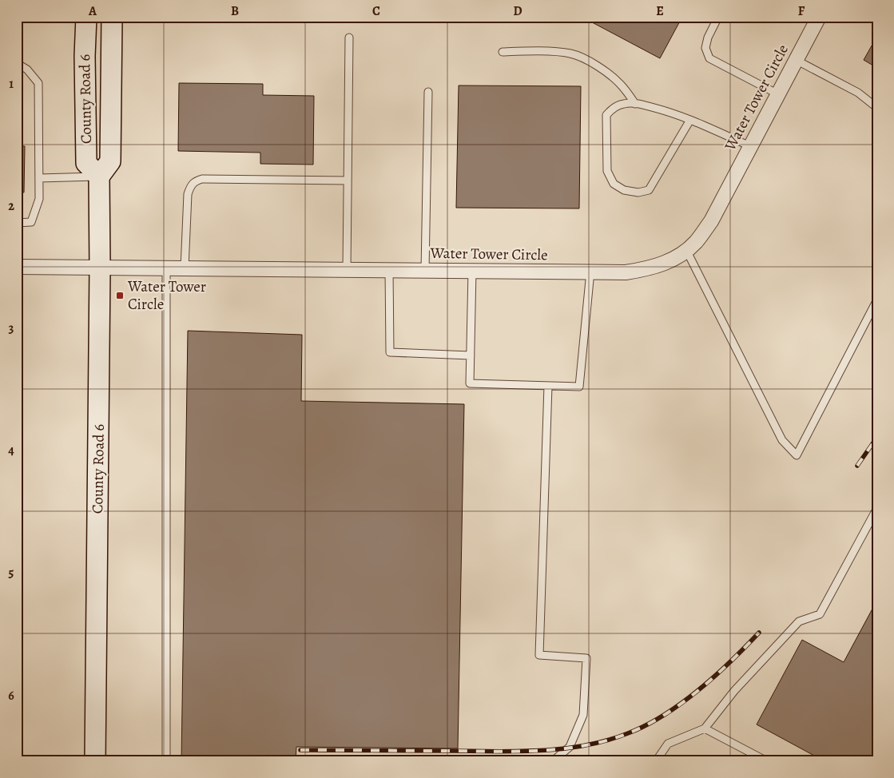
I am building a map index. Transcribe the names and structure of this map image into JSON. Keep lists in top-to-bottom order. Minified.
{"streets":{"main road":["County Road 6"],"street":["Water Tower Circle"]},"crossings":[["Water Tower Circle","County Road 6"]],"places":{"transit":["Water Tower Circle"]},"grid":{"columns":["A","B","C","D","E","F"],"rows":["1","2","3","4","5","6"]}}
